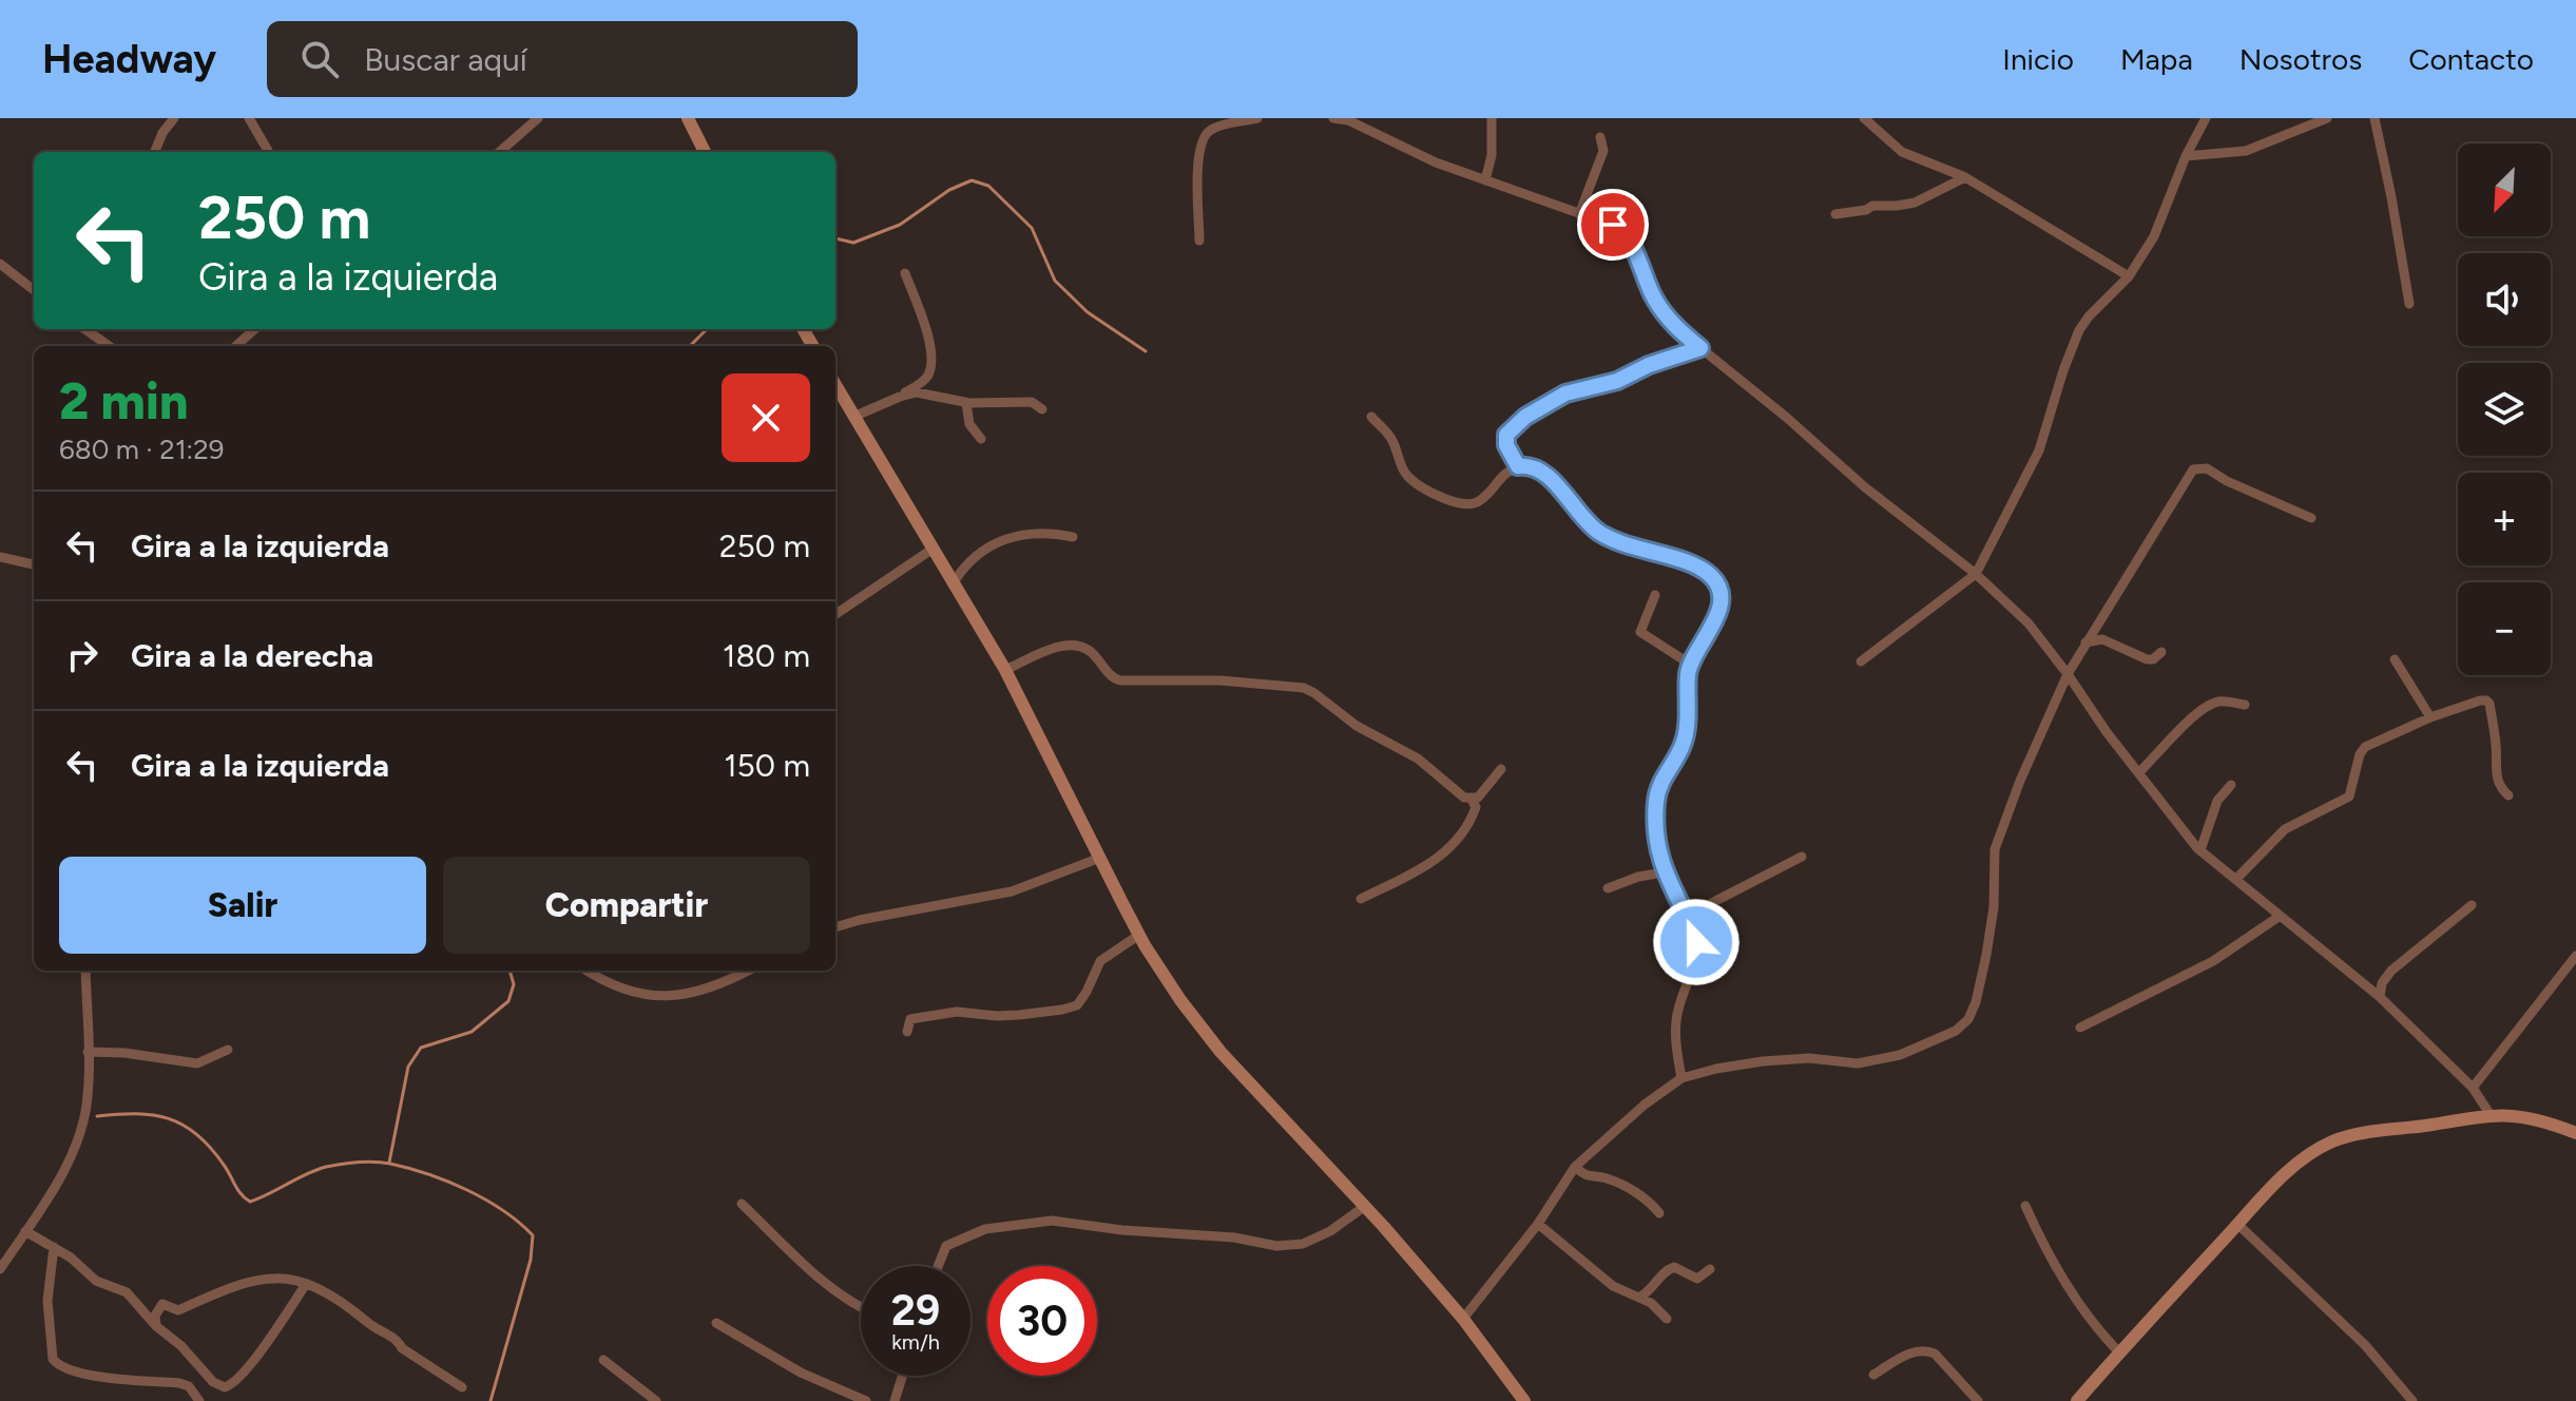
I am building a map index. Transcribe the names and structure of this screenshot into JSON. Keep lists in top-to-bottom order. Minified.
{"north":"bottom left","page":{"header":"Headway","search":"Buscar aquí","nav":["Inicio","Mapa","Nosotros","Contacto"],"map_buttons":["+","−"],"turn":["250 m","Gira a la izquierda"],"heading":["2 min","680 m · 21:29"],"list":[{"name":"Gira a la izquierda","value":"250 m"},{"name":"Gira a la derecha","value":"180 m"},{"name":"Gira a la izquierda","value":"150 m"}],"buttons":["Salir","Compartir"],"speed":"29 km/h","limit":"30"}}
